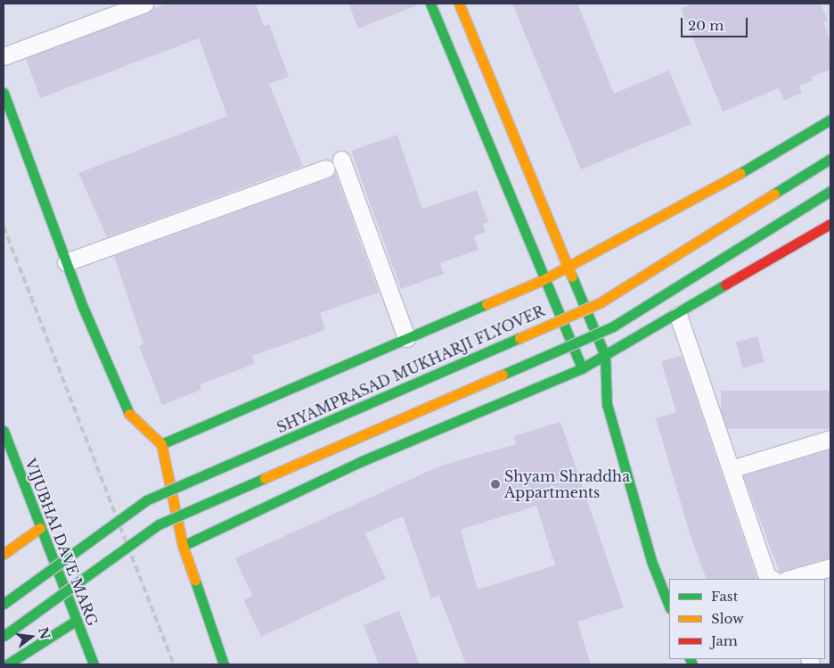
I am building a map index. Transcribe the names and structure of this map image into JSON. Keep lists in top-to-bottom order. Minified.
{"streets":{"street":["SHYAMPRASAD MUKHARJI FLYOVER","VIJUBHAI DAVE MARG"]},"places":["Shyam Shraddha Appartments"],"legend":["Fast","Slow","Jam"],"scale_bar":"20 m","north":"right"}
